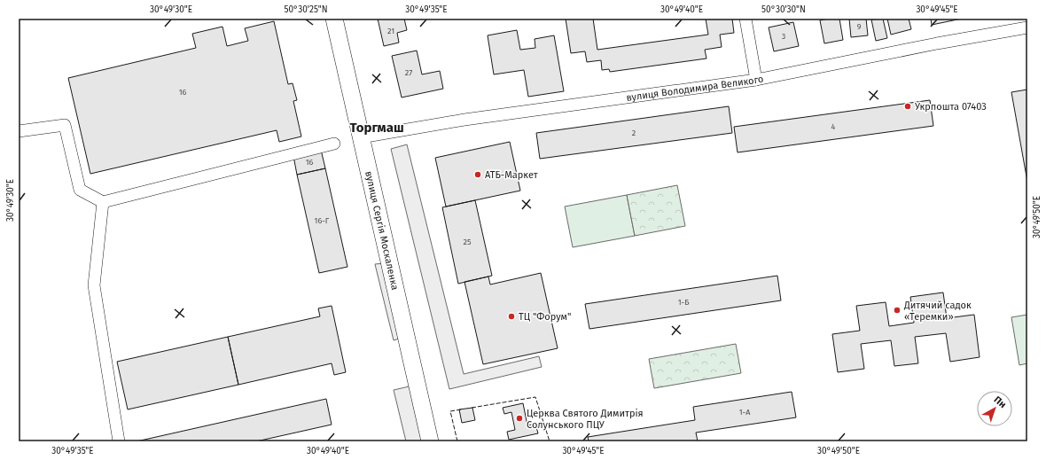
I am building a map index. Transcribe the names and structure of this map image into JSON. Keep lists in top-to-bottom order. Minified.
{"streets":{"main road":["вулиця Сергія Москаленка"],"street":["вулиця Володимира Великого"]},"crossings":[["вулиця Володимира Великого","вулиця Сергія Москаленка"]],"districts":["Торгмаш"],"places":["Укрпошта 07403","АТБ-Маркет","Дитячий садок «Теремки»","ТЦ \"Форум\"","Церква Святого Димитрія Солунського ПЦУ"],"house_numbers":["9","21","3","27","16","4","2","16","16-Г","25","1-Б","1-А"],"north":"top right","coordinates":["30°49'30\"E","50°30'25\"N","30°49'35\"E","30°49'40\"E","50°30'30\"N","30°49'45\"E","30°49'50\"E"]}
